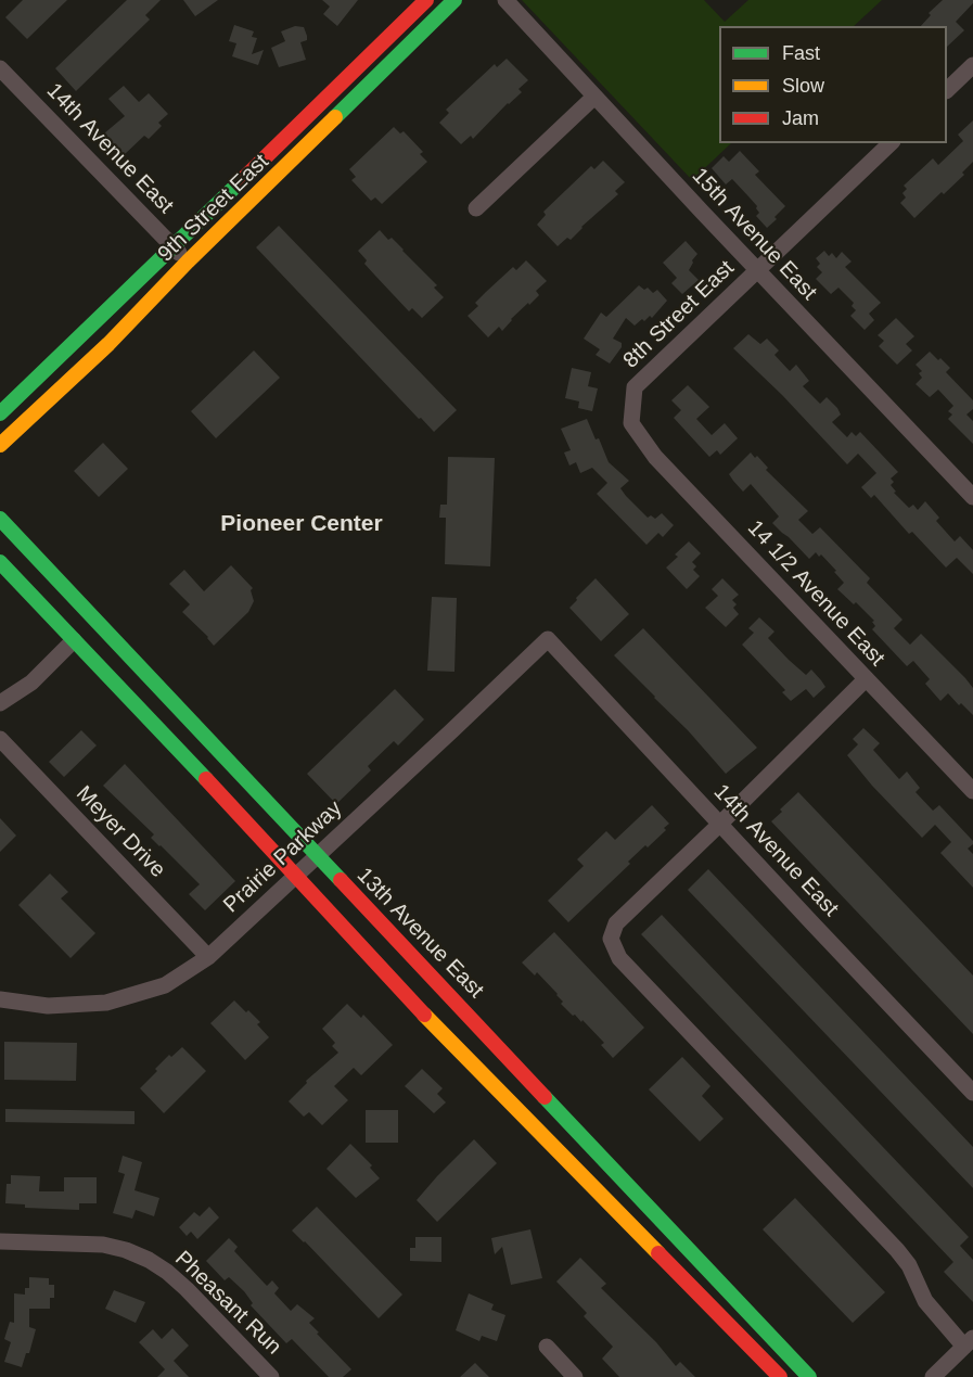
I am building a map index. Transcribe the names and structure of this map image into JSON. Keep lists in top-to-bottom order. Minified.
{"streets":{"main road":["9th Street East","13th Avenue East"],"street":["14th Avenue East","15th Avenue East","8th Street East","14 1/2 Avenue East","Meyer Drive","Prairie Parkway","Pheasant Run"]},"crossings":[["14th Avenue East","9th Street East"],["14th Avenue East","Prairie Parkway"],["15th Avenue East","8th Street East"],["8th Street East","14 1/2 Avenue East"],["Meyer Drive","Prairie Parkway"],["Prairie Parkway","13th Avenue East"]],"districts":["Pioneer Center"],"legend":["Fast","Slow","Jam"]}
